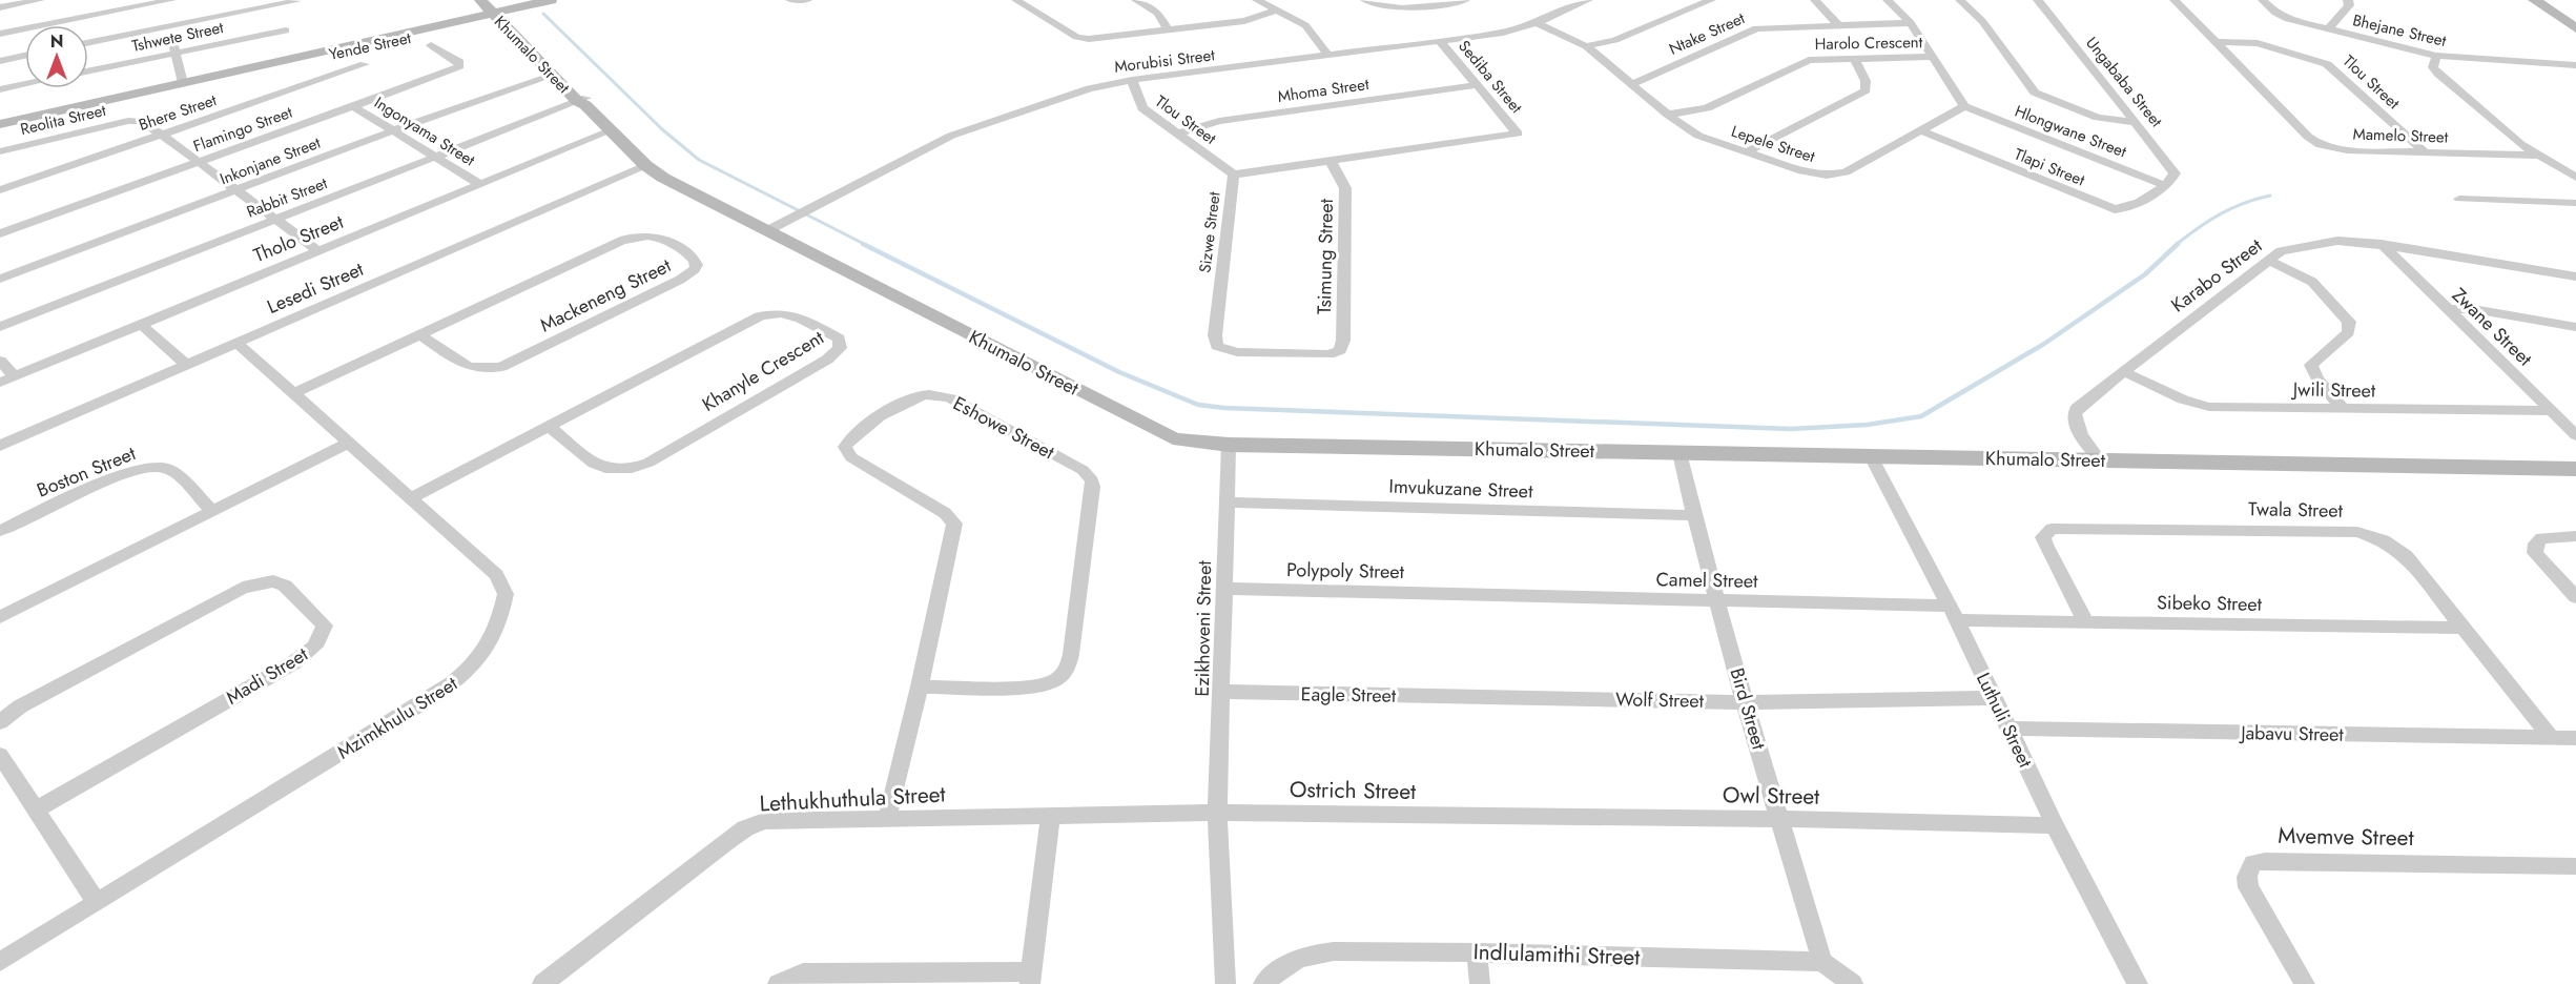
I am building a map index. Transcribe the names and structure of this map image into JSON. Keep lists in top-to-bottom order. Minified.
{"streets":{"street":["Bhejane Street","Ntake Street","Tshwete Street","Harolo Crescent","Yende Street","Khumalo Street","Morubisi Street","Sediba Street","Ungababa Street","Tlou Street","Mhoma Street","Bhere Street","Reolita Street","Flamingo Street","Ingonyama Street","Hlongwane Street","Mamelo Street","Lepele Street","Inkonjane Street","Tlapi Street","Rabbit Street","Sizwe Street","Tholo Street","Tsimung Street","Karabo Street","Lesedi Street","Mackeneng Street","Zwane Street","Khanyle Crescent","Jwili Street","Eshowe Street","Boston Street","Imvukuzane Street","Twala Street","Polypoly Street","Camel Street","Sibeko Street","Ezikhoveni Street","Madi Street","Eagle Street","Wolf Street","Bird Street","Mzimkhulu Street","Luthuli Street","Jabavu Street","Ostrich Street","Owl Street","Lethukhuthula Street","Mvemve Street","Indlulamithi Street"]},"crossings":[["Ntake Street","Lepele Street"],["Harolo Crescent","Lepele Street"],["Yende Street","Khumalo Street"],["Khumalo Street","Morubisi Street"],["Khumalo Street","Inkonjane Street"],["Khumalo Street","Rabbit Street"],["Khumalo Street","Tholo Street"],["Khumalo Street","Karabo Street"],["Khumalo Street","Lesedi Street"],["Khumalo Street","Ezikhoveni Street"],["Khumalo Street","Bird Street"],["Khumalo Street","Luthuli Street"],["Morubisi Street","Sediba Street"],["Morubisi Street","Tlou Street"],["Morubisi Street","Lepele Street"],["Sediba Street","Mhoma Street"],["Sediba Street","Sizwe Street"],["Ungababa Street","Hlongwane Street"],["Ungababa Street","Tlapi Street"],["Tlou Street","Mhoma Street"],["Tlou Street","Mamelo Street"],["Tlou Street","Sizwe Street"],["Bhere Street","Reolita Street"],["Flamingo Street","Ingonyama Street"],["Ingonyama Street","Inkonjane Street"],["Ingonyama Street","Rabbit Street"],["Ingonyama Street","Tholo Street"],["Hlongwane Street","Lepele Street"],["Hlongwane Street","Tlapi Street"],["Lepele Street","Tlapi Street"],["Sizwe Street","Tsimung Street"],["Karabo Street","Zwane Street"],["Karabo Street","Jwili Street"],["Lesedi Street","Mzimkhulu Street"],["Mackeneng Street","Mzimkhulu Street"],["Zwane Street","Jwili Street"],["Khanyle Crescent","Mzimkhulu Street"],["Eshowe Street","Lethukhuthula Street"],["Imvukuzane Street","Ezikhoveni Street"],["Imvukuzane Street","Bird Street"],["Twala Street","Sibeko Street"],["Twala Street","Jabavu Street"],["Polypoly Street","Camel Street"],["Polypoly Street","Ezikhoveni Street"],["Camel Street","Sibeko Street"],["Camel Street","Bird Street"],["Camel Street","Luthuli Street"],["Sibeko Street","Luthuli Street"],["Ezikhoveni Street","Eagle Street"],["Ezikhoveni Street","Ostrich Street"],["Ezikhoveni Street","Lethukhuthula Street"],["Eagle Street","Wolf Street"],["Wolf Street","Bird Street"],["Wolf Street","Luthuli Street"],["Bird Street","Owl Street"],["Bird Street","Indlulamithi Street"],["Luthuli Street","Jabavu Street"],["Luthuli Street","Owl Street"],["Ostrich Street","Owl Street"],["Ostrich Street","Lethukhuthula Street"]],"north":"top"}
